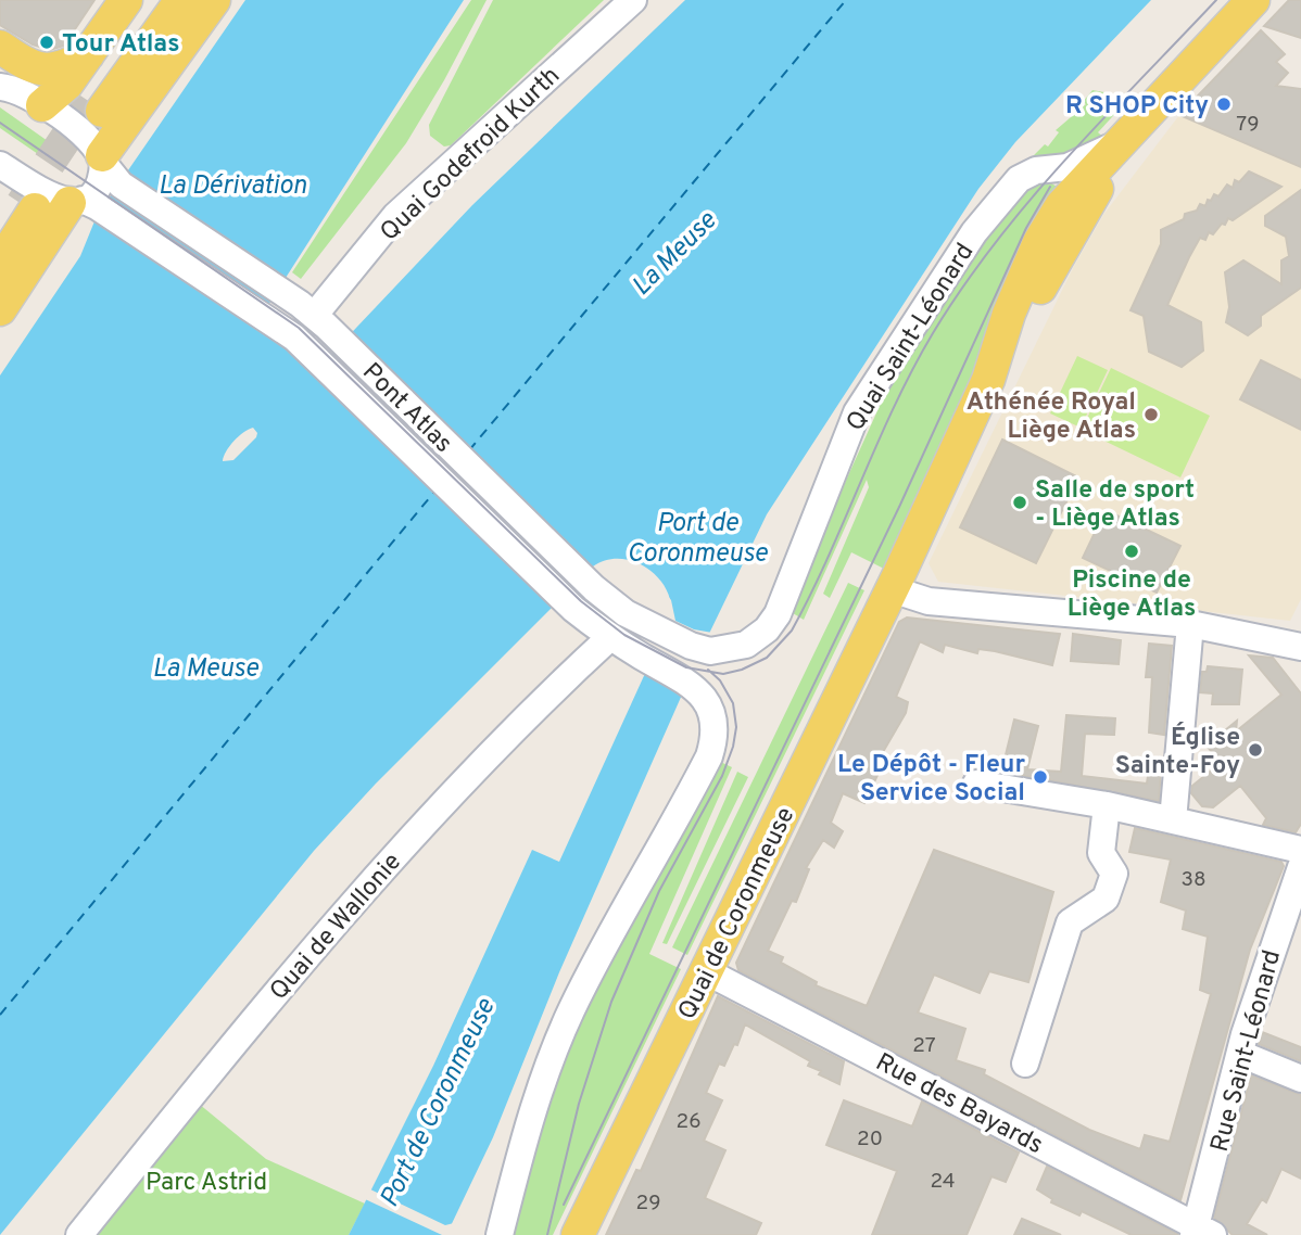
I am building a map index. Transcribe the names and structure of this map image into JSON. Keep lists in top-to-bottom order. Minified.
{"streets":{"main road":["Quai Saint-Léonard","Quai de Coronmeuse"],"street":["Quai Godefroid Kurth","Pont Atlas","Quai de Wallonie","Rue Saint-Léonard","Rue des Bayards"]},"crossings":[["Quai Godefroid Kurth","Pont Atlas"],["Quai Saint-Léonard","Pont Atlas"],["Quai Saint-Léonard","Quai de Coronmeuse"],["Pont Atlas","Quai de Wallonie"],["Quai de Coronmeuse","Rue des Bayards"],["Rue Saint-Léonard","Rue des Bayards"]],"water":["La Dérivation","La Meuse","Port de Coronmeuse"],"parks":["Parc Astrid"],"places":["Tour Atlas","R SHOP City","Athénée Royal Liège Atlas","Salle de sport - Liège Atlas","Piscine de Liège Atlas","Église Sainte-Foy","Le Dépôt - Fleur Service Social"],"house_numbers":["79","38","27","26","20","24","29"]}
